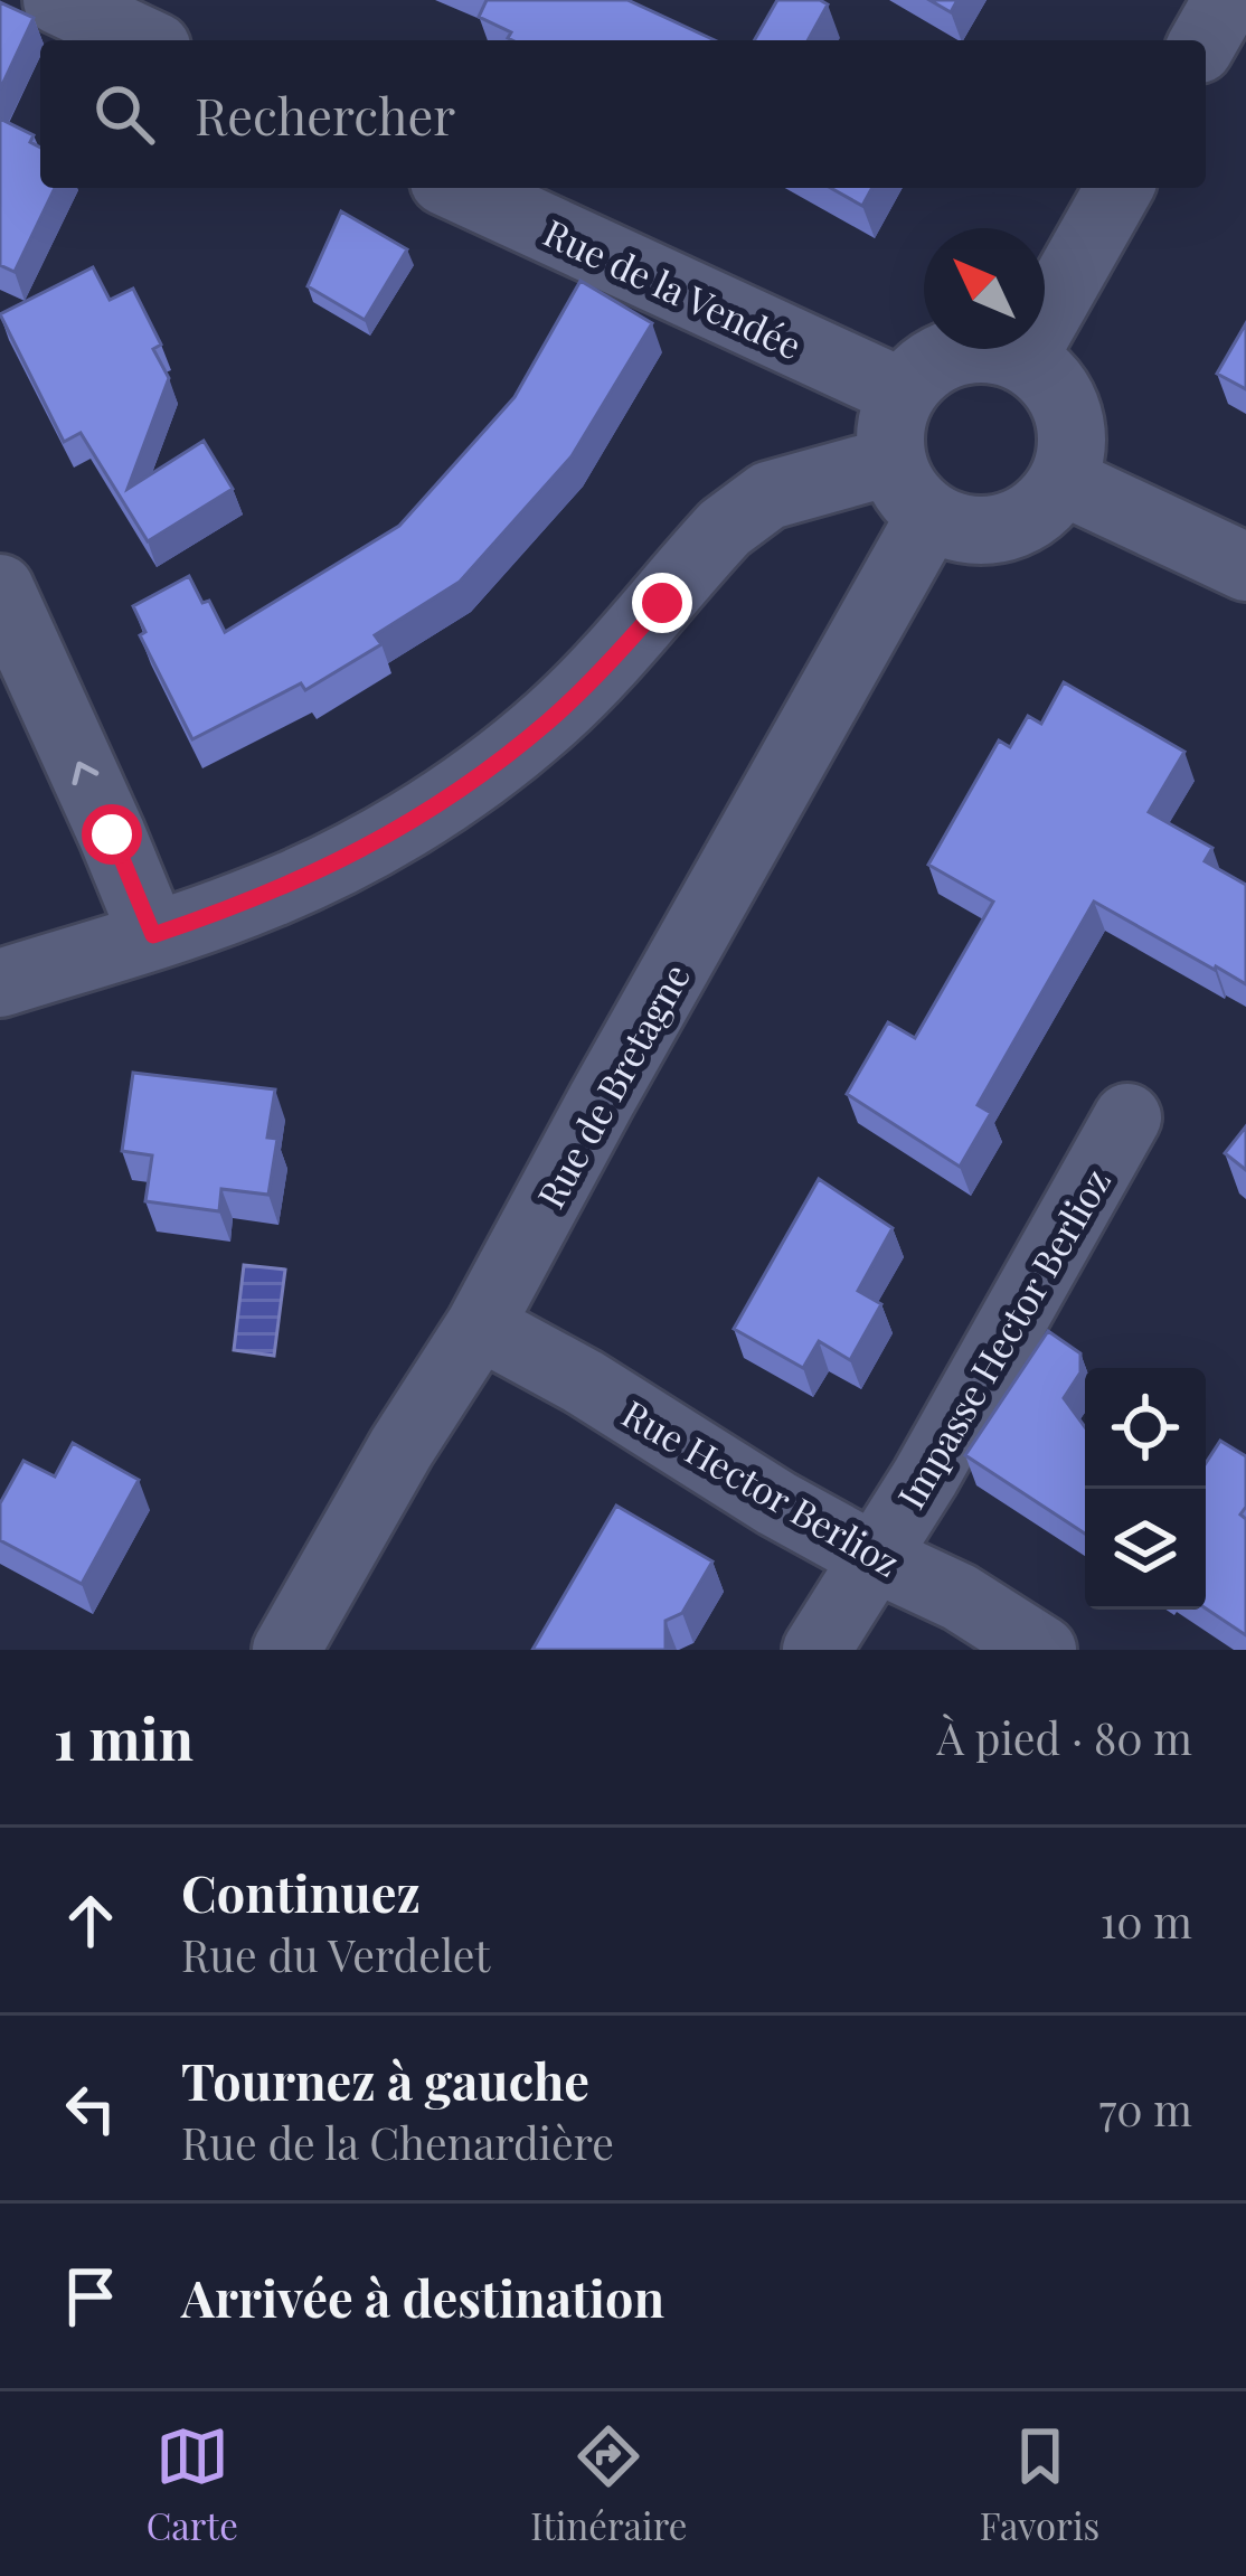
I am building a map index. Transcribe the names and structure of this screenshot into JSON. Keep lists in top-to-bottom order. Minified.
{"streets":{"street":["Rue de la Vendée","Rue de Bretagne","Impasse Hector Berlioz","Rue Hector Berlioz"]},"crossings":[["Rue de la Vendée","Rue de Bretagne"],["Rue de Bretagne","Rue Hector Berlioz"],["Impasse Hector Berlioz","Rue Hector Berlioz"]],"north":"top left","page":{"search":"Rechercher","heading":["1 min","À pied · 80 m"],"list":[["Continuez","Rue du Verdelet","10 m"],["Tournez à gauche","Rue de la Chenardière","70 m"],"Arrivée à destination"],"nav":["Carte","Itinéraire","Favoris"]}}
